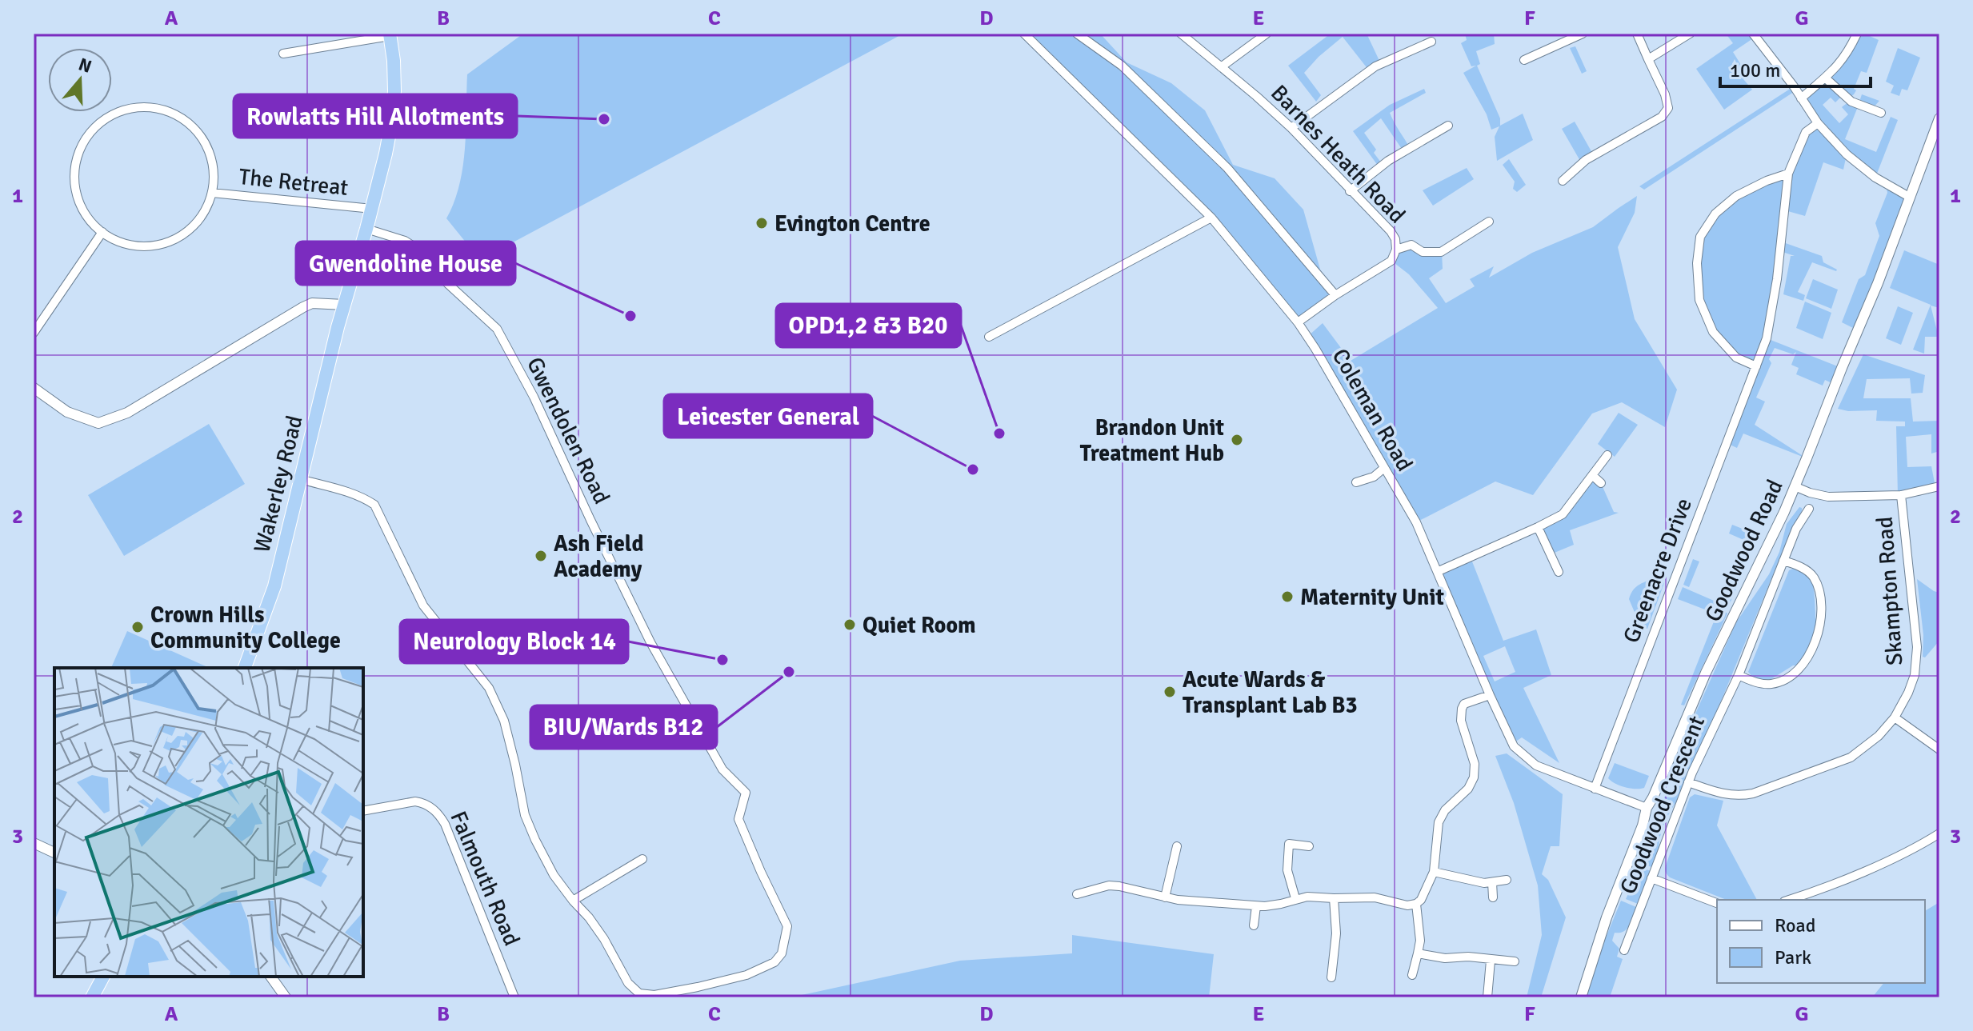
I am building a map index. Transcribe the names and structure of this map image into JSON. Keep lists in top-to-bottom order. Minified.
{"streets":{"highway":["Wakerley Road"],"street":["Barnes Heath Road","The Retreat","Coleman Road","Gwendolen Road","Goodwood Road","Greenacre Drive","Skampton Road","Goodwood Crescent","Falmouth Road"]},"crossings":[["Barnes Heath Road","Coleman Road"],["The Retreat","Wakerley Road"],["Coleman Road","Goodwood Road"],["Coleman Road","Greenacre Drive"],["Gwendolen Road","Wakerley Road"],["Skampton Road","Goodwood Crescent"]],"places":["Rowlatts Hill Allotments","Evington Centre","Gwendoline House","OPD1,2 &3 B20","Brandon Unit Treatment Hub","Leicester General","Ash Field Academy","Maternity Unit","Quiet Room","Crown Hills Community College","Neurology Block 14","BIU/Wards B12","Acute Wards & Transplant Lab B3"],"legend":["Road","Park"],"scale_bar":"100 m","north":"top","grid":{"columns":["A","B","C","D","E","F","G"],"rows":["1","2","3"]}}
